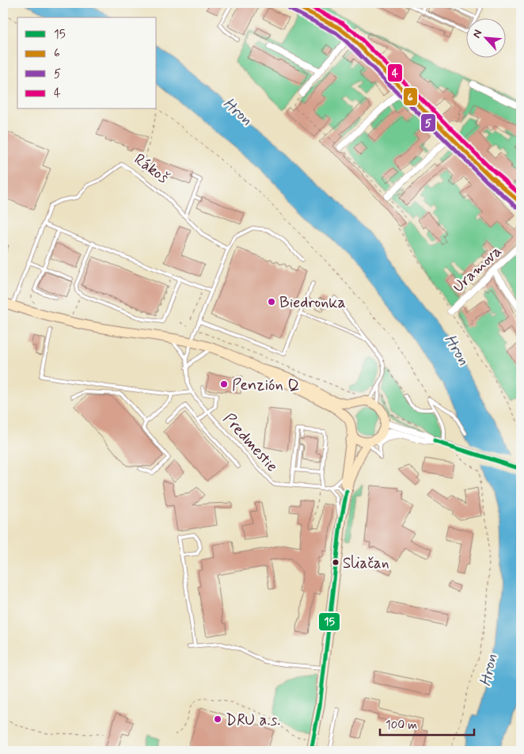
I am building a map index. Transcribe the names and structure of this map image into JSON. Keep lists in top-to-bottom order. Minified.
{"streets":{"street":["Uramova"],"lane":["Rákoš","Predmestie"]},"water":["Hron"],"places":["Biedronka","Penzión Q","Sliačan","DRU a.s."],"lines":["transit line 6","transit line 4","transit line 5","transit line 15"],"legend":["15","6","5","4"],"scale_bar":"100 m","north":"top left"}
